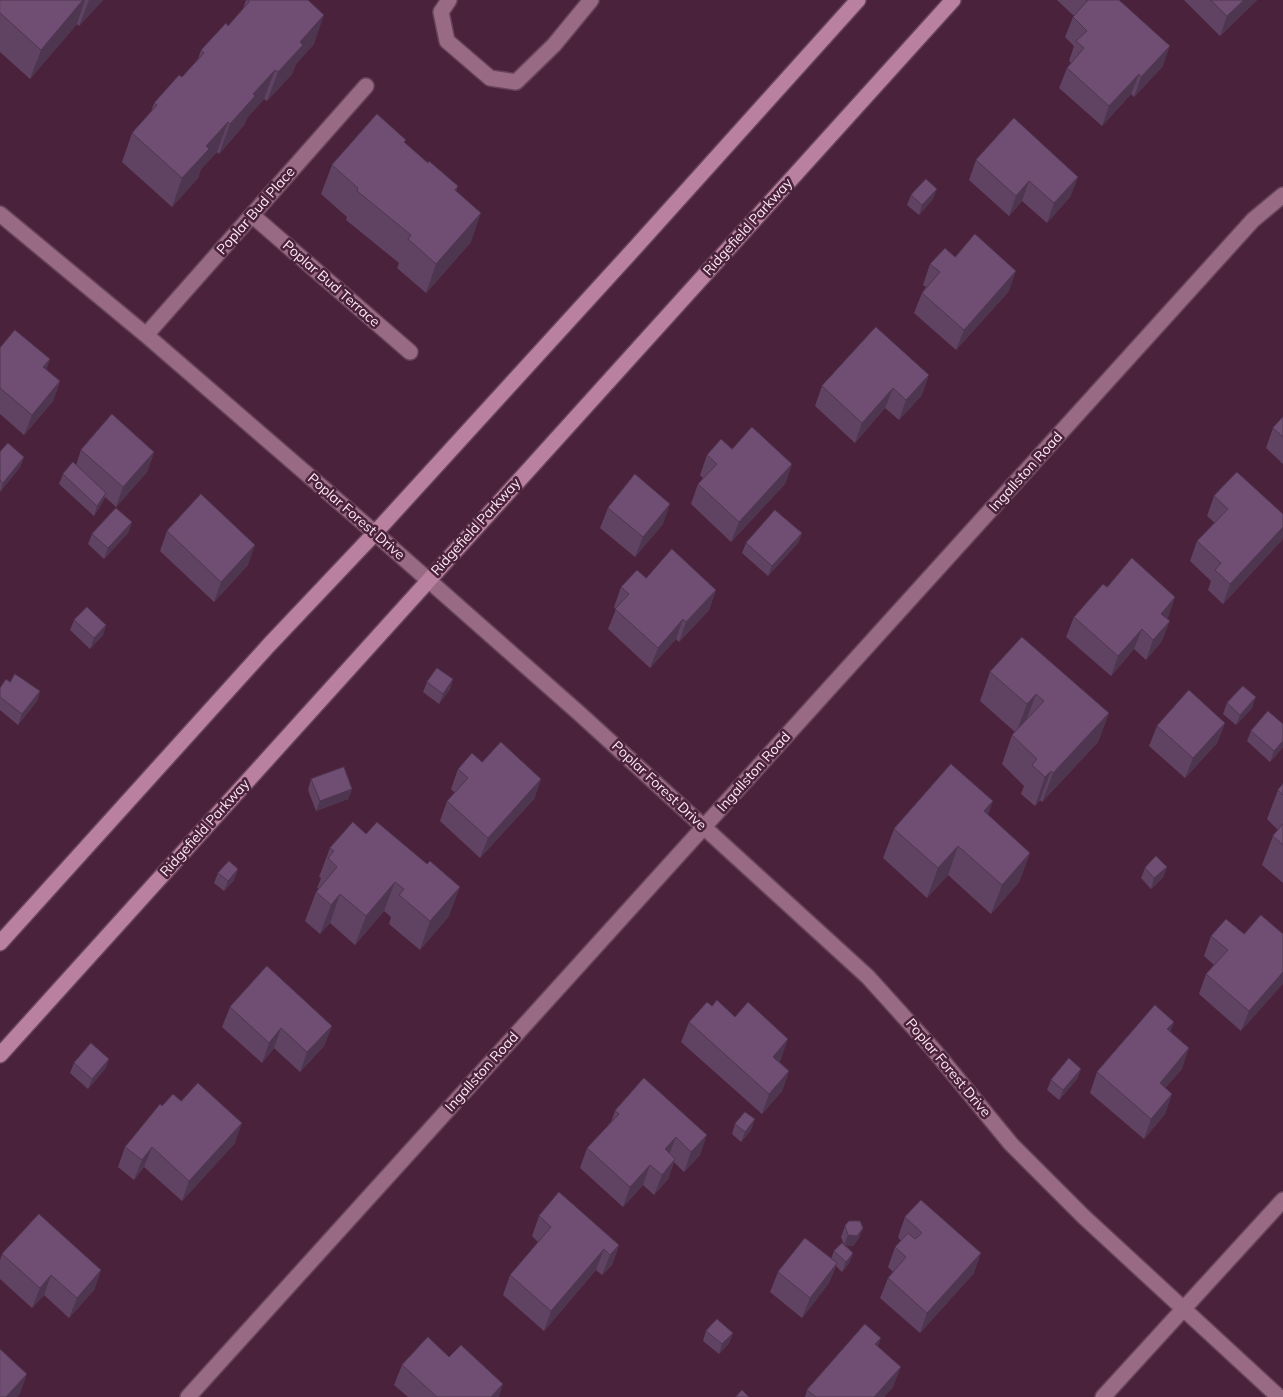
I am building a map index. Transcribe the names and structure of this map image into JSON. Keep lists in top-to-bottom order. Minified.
{"streets":{"main road":["Ridgefield Parkway"],"street":["Poplar Bud Place","Poplar Bud Terrace","Ingallston Road","Poplar Forest Drive"]},"crossings":[["Poplar Bud Place","Poplar Bud Terrace"],["Poplar Bud Place","Poplar Forest Drive"],["Ridgefield Parkway","Poplar Forest Drive"],["Ingallston Road","Poplar Forest Drive"]]}
